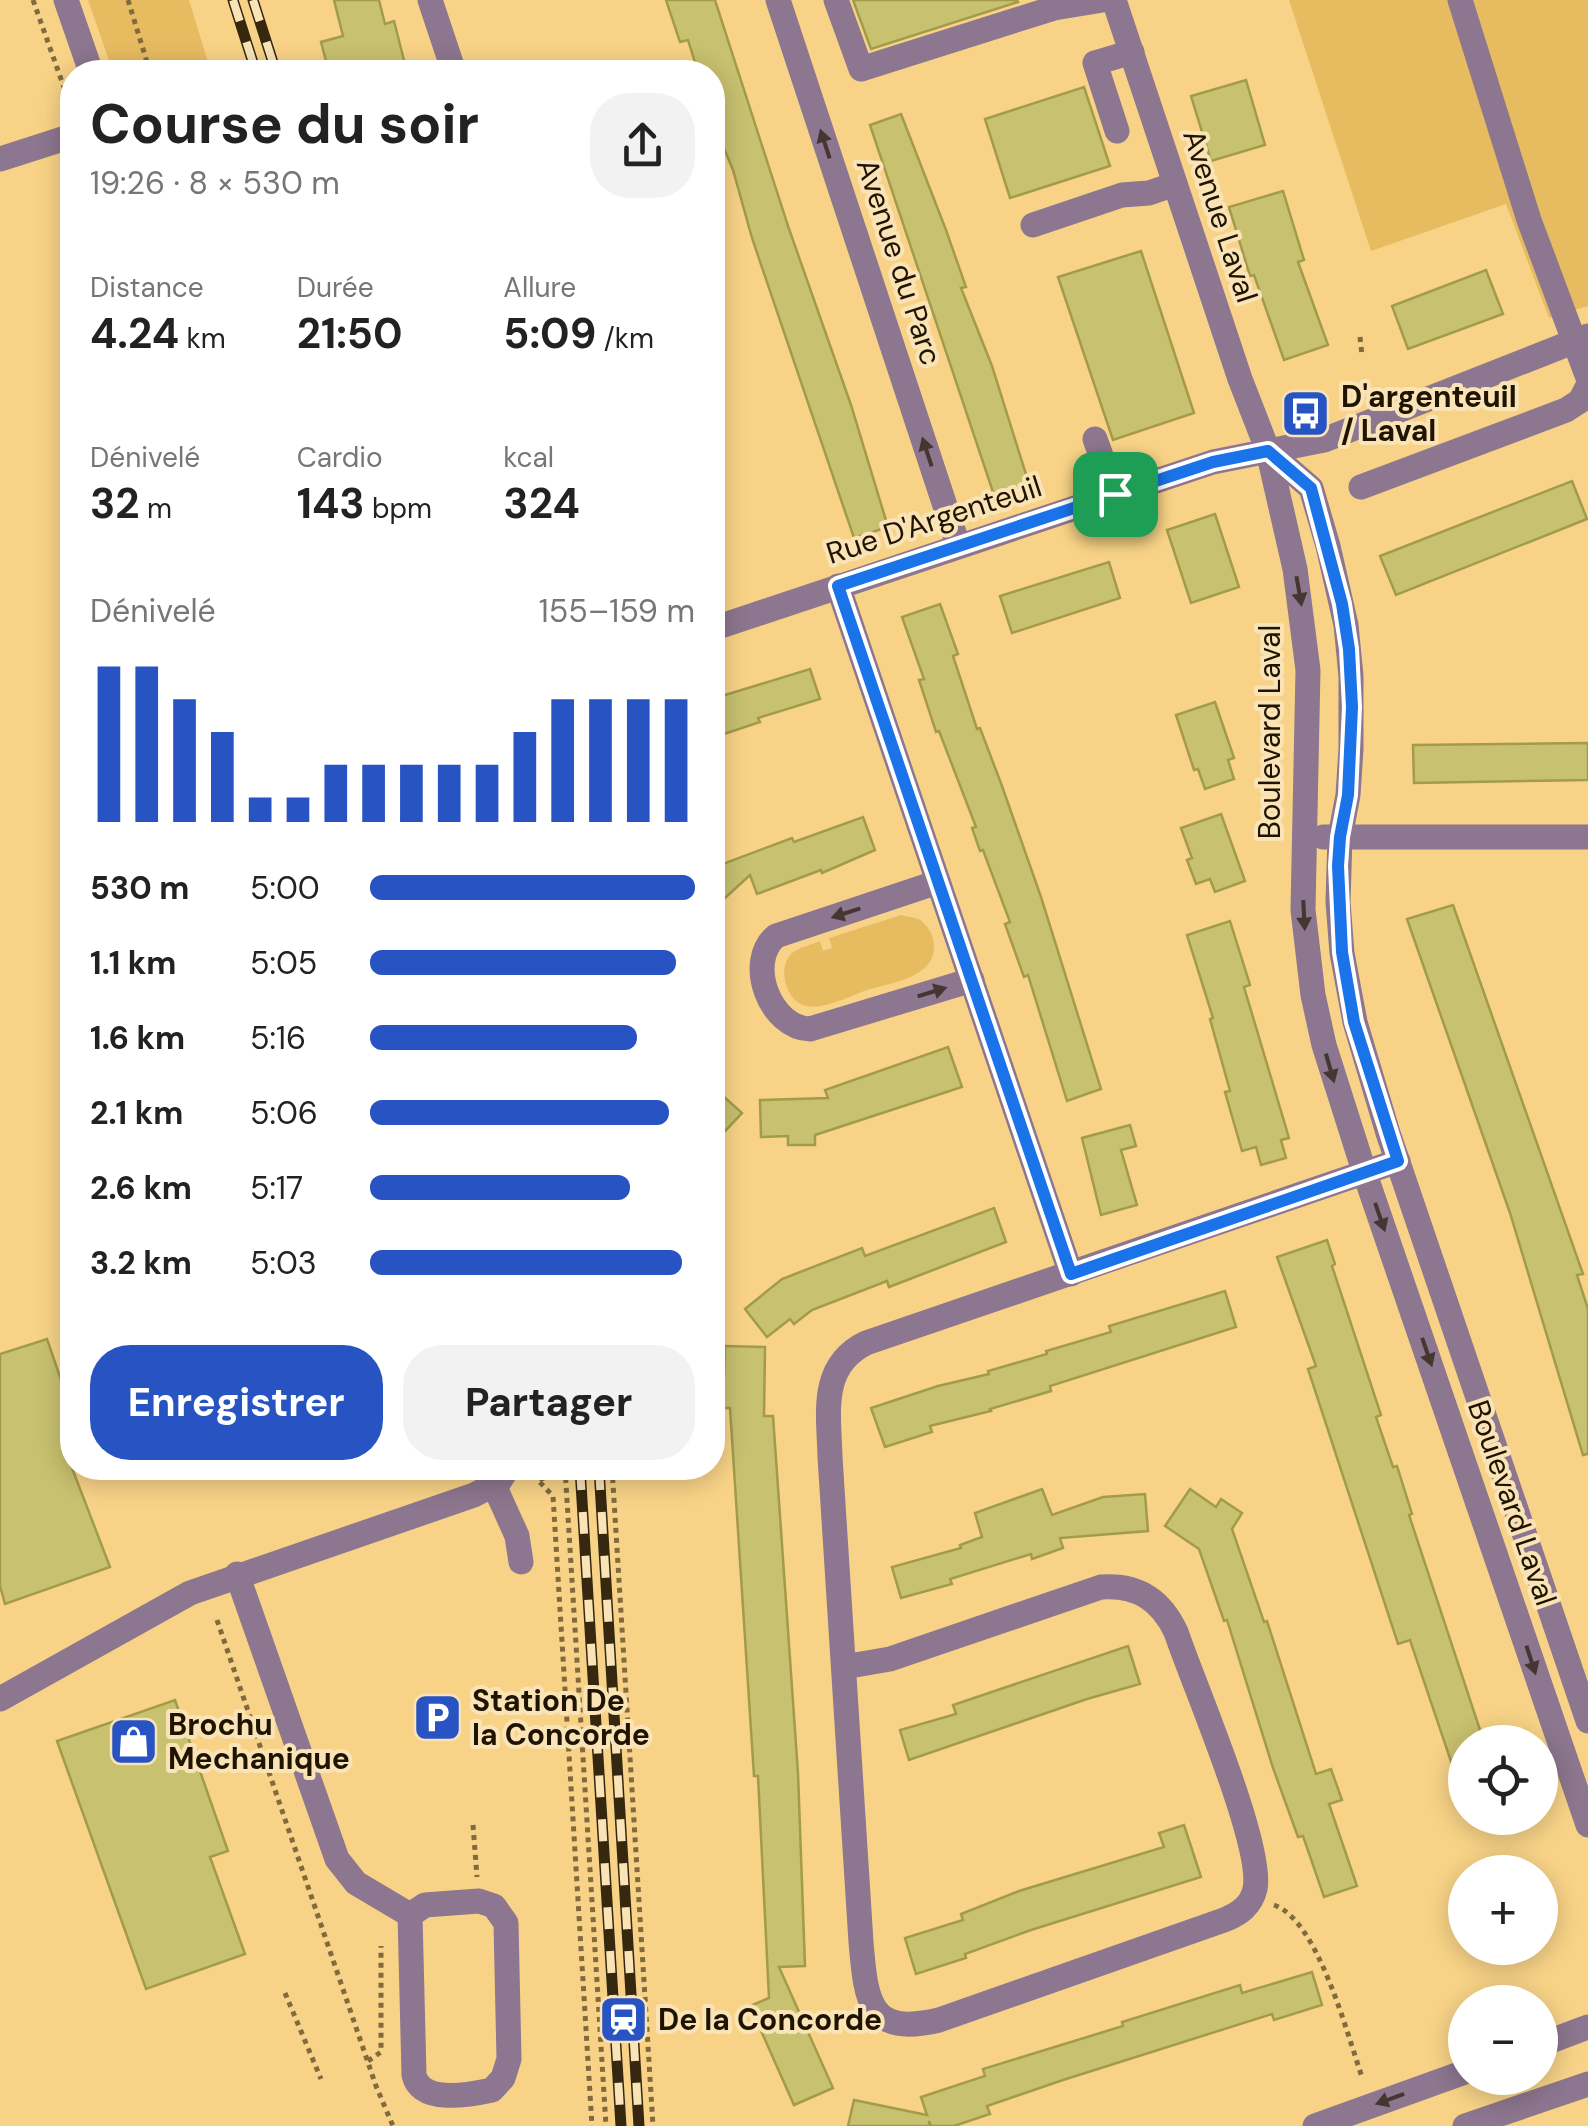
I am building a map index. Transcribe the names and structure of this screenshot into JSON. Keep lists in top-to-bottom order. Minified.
{"streets":{"street":["Avenue Laval","Avenue du Parc","Rue D'Argenteuil","Boulevard Laval"]},"crossings":[["Avenue Laval","Rue D'Argenteuil"],["Avenue Laval","Boulevard Laval"],["Avenue du Parc","Rue D'Argenteuil"],["Rue D'Argenteuil","Boulevard Laval"]],"one_way":["Avenue du Parc"],"places":{"bus stop":["D'argenteuil / Laval"],"parking":["Station De la Concorde"],"shop":["Brochu Mechanique"],"station":["De la Concorde"]},"page":{"heading":["Course du soir","19:26 · 8 × 530 m"],"stats":[["Distance","4.24 km"],["Durée","21:50"],["Allure","5:09 /km"],["Dénivelé","32 m"],["Cardio","143 bpm"],["kcal","324"]],"chart":["Dénivelé","155–159 m"],"list":[{"name":"530 m","note":"5:00"},{"name":"1.1 km","note":"5:05"},{"name":"1.6 km","note":"5:16"},{"name":"2.1 km","note":"5:06"},{"name":"2.6 km","note":"5:17"},{"name":"3.2 km","note":"5:03"}],"buttons":["Enregistrer","Partager"],"map_buttons":["+","−"]}}
